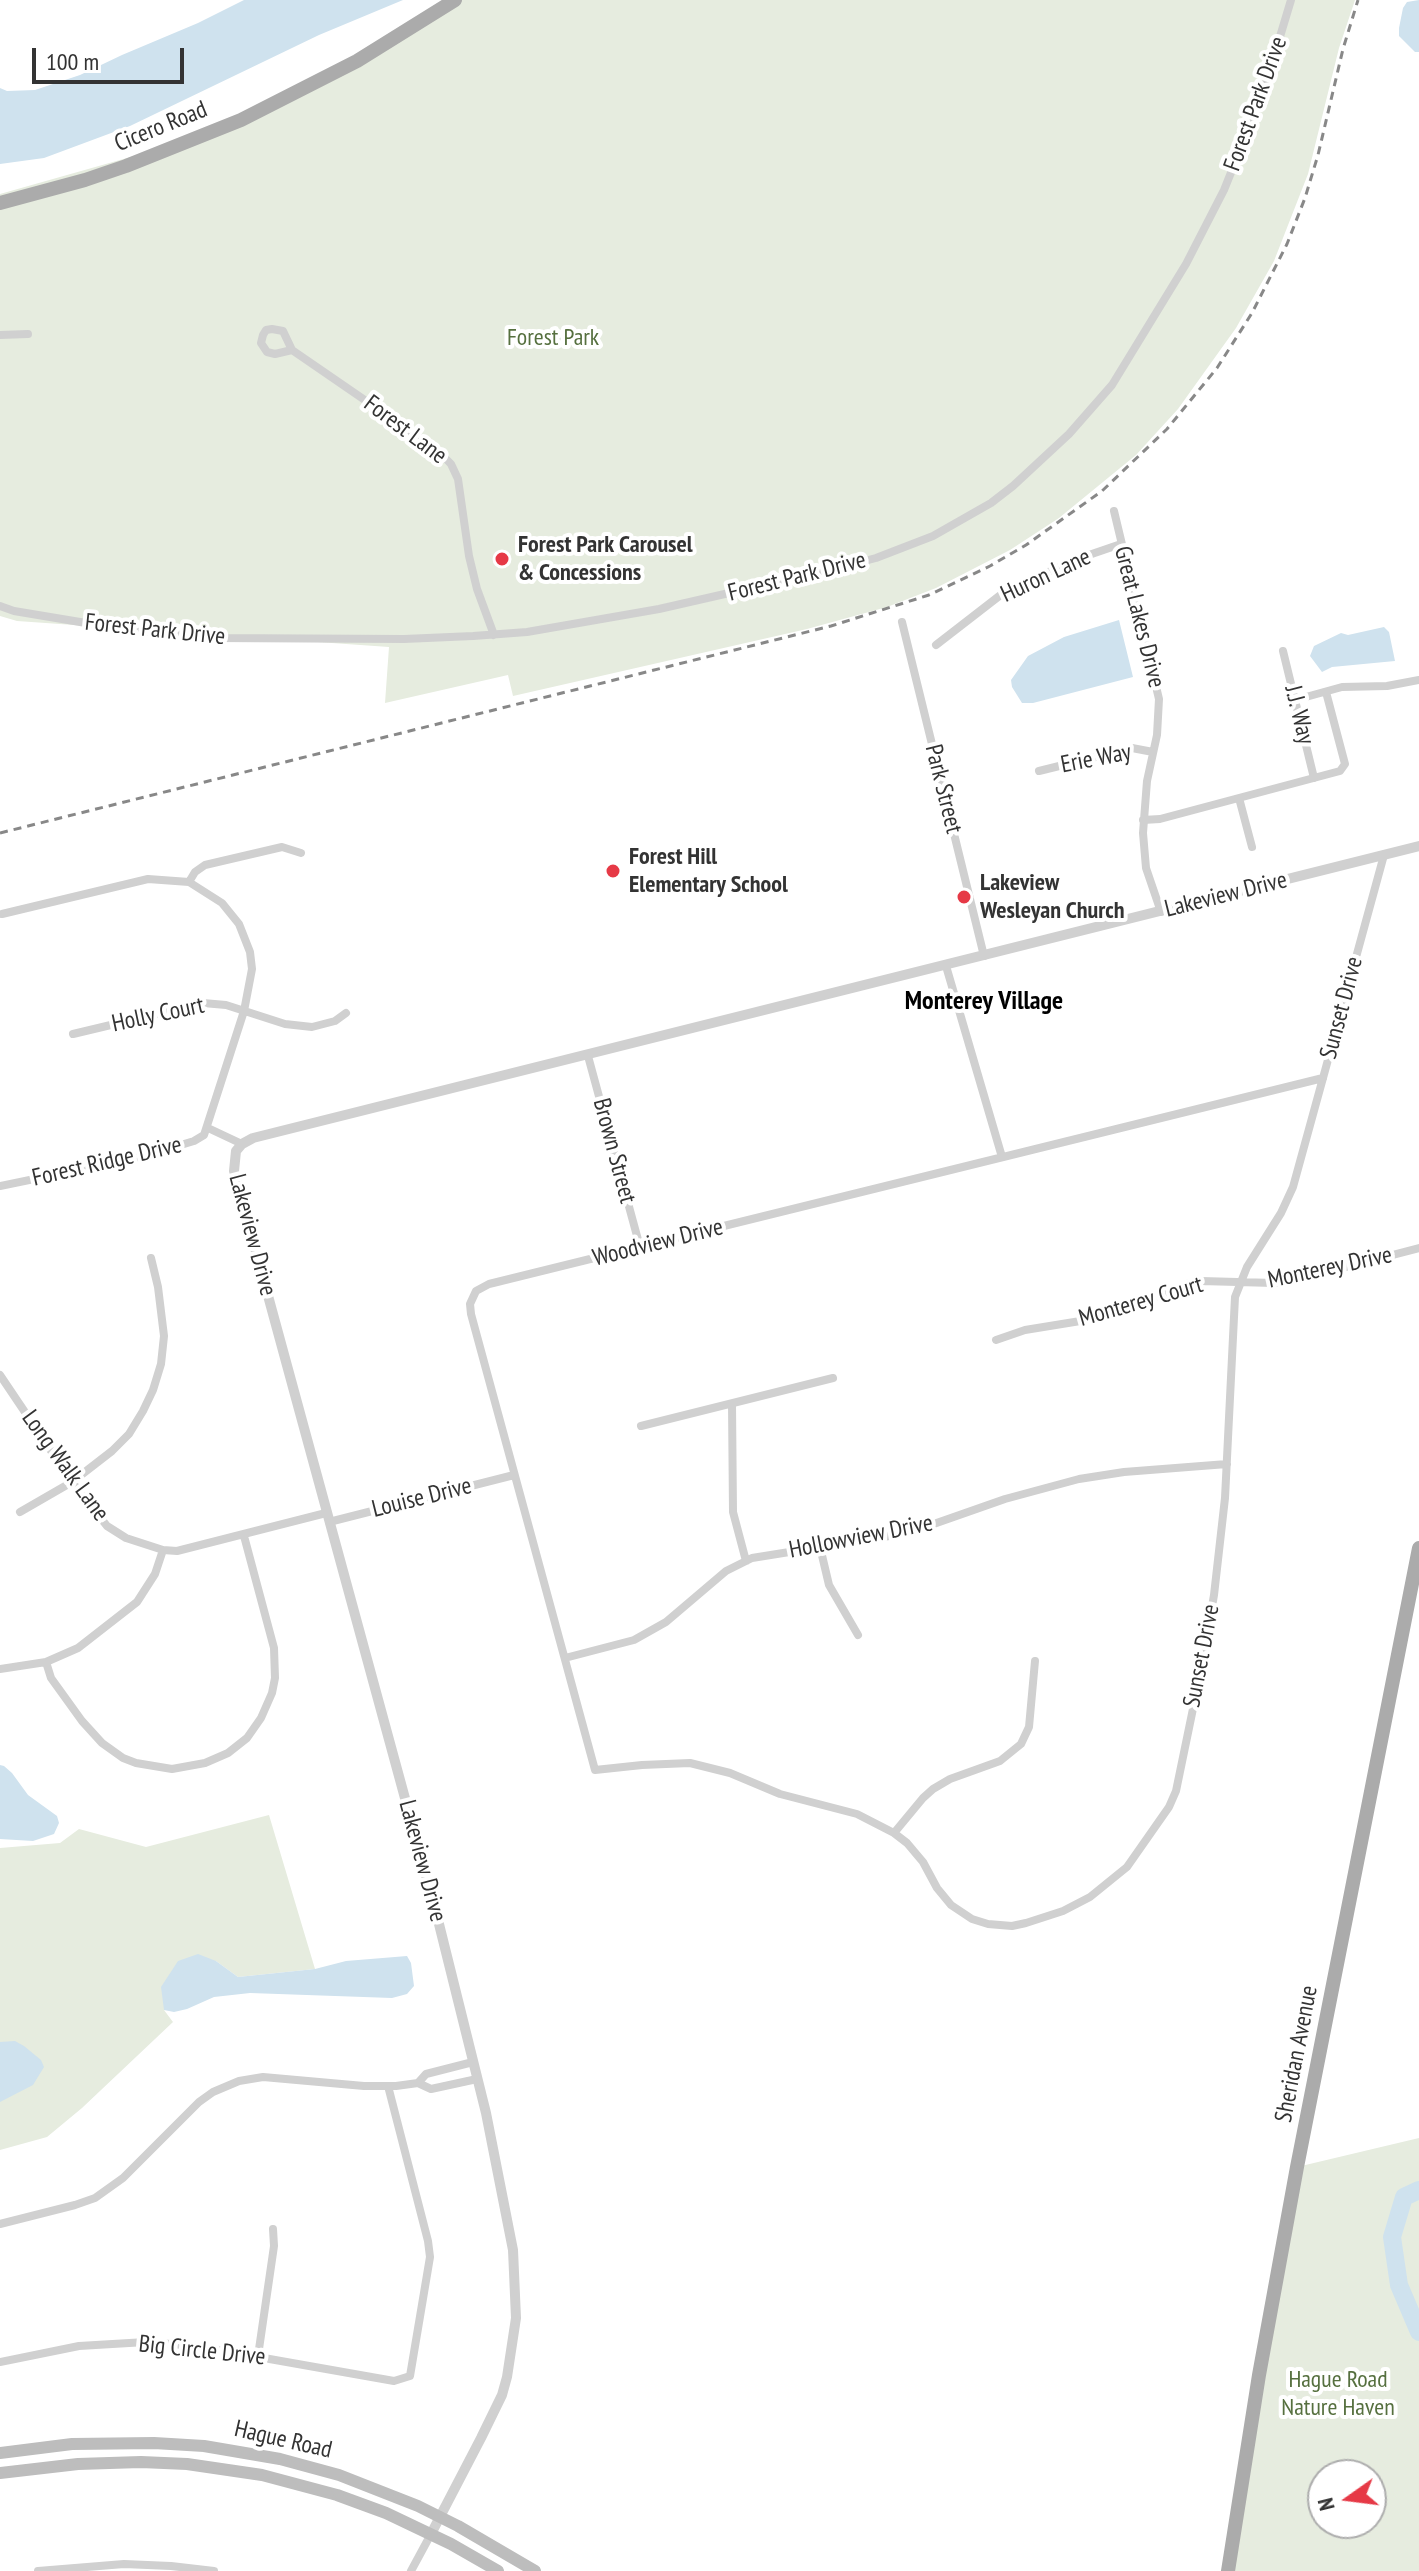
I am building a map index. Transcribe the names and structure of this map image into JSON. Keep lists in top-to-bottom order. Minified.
{"streets":{"main road":["Cicero Road","Sheridan Avenue","Hague Road"],"street":["Forest Park Drive","Forest Lane","Huron Lane","Great Lakes Drive","J.J. Way","Erie Way","Park Street","Lakeview Drive","Sunset Drive","Holly Court","Brown Street","Forest Ridge Drive","Woodview Drive","Monterey Drive","Monterey Court","Long Walk Lane","Louise Drive","Hollowview Drive","Big Circle Drive"]},"crossings":[["Forest Park Drive","Forest Lane"],["Huron Lane","Great Lakes Drive"],["Great Lakes Drive","Erie Way"],["Great Lakes Drive","Lakeview Drive"],["Park Street","Lakeview Drive"],["Lakeview Drive","Sunset Drive"],["Lakeview Drive","Brown Street"],["Lakeview Drive","Forest Ridge Drive"],["Lakeview Drive","Long Walk Lane"],["Lakeview Drive","Louise Drive"],["Lakeview Drive","Hague Road"],["Sunset Drive","Woodview Drive"],["Sunset Drive","Monterey Drive"],["Sunset Drive","Monterey Court"],["Sunset Drive","Hollowview Drive"],["Brown Street","Woodview Drive"],["Woodview Drive","Louise Drive"],["Woodview Drive","Hollowview Drive"],["Monterey Drive","Monterey Court"],["Long Walk Lane","Louise Drive"]],"districts":["Monterey Village"],"parks":["Forest Park","Hague Road Nature Haven"],"places":["Forest Park Carousel & Concessions","Forest Hill Elementary School","Lakeview Wesleyan Church"],"scale_bar":"100 m","north":"left"}
